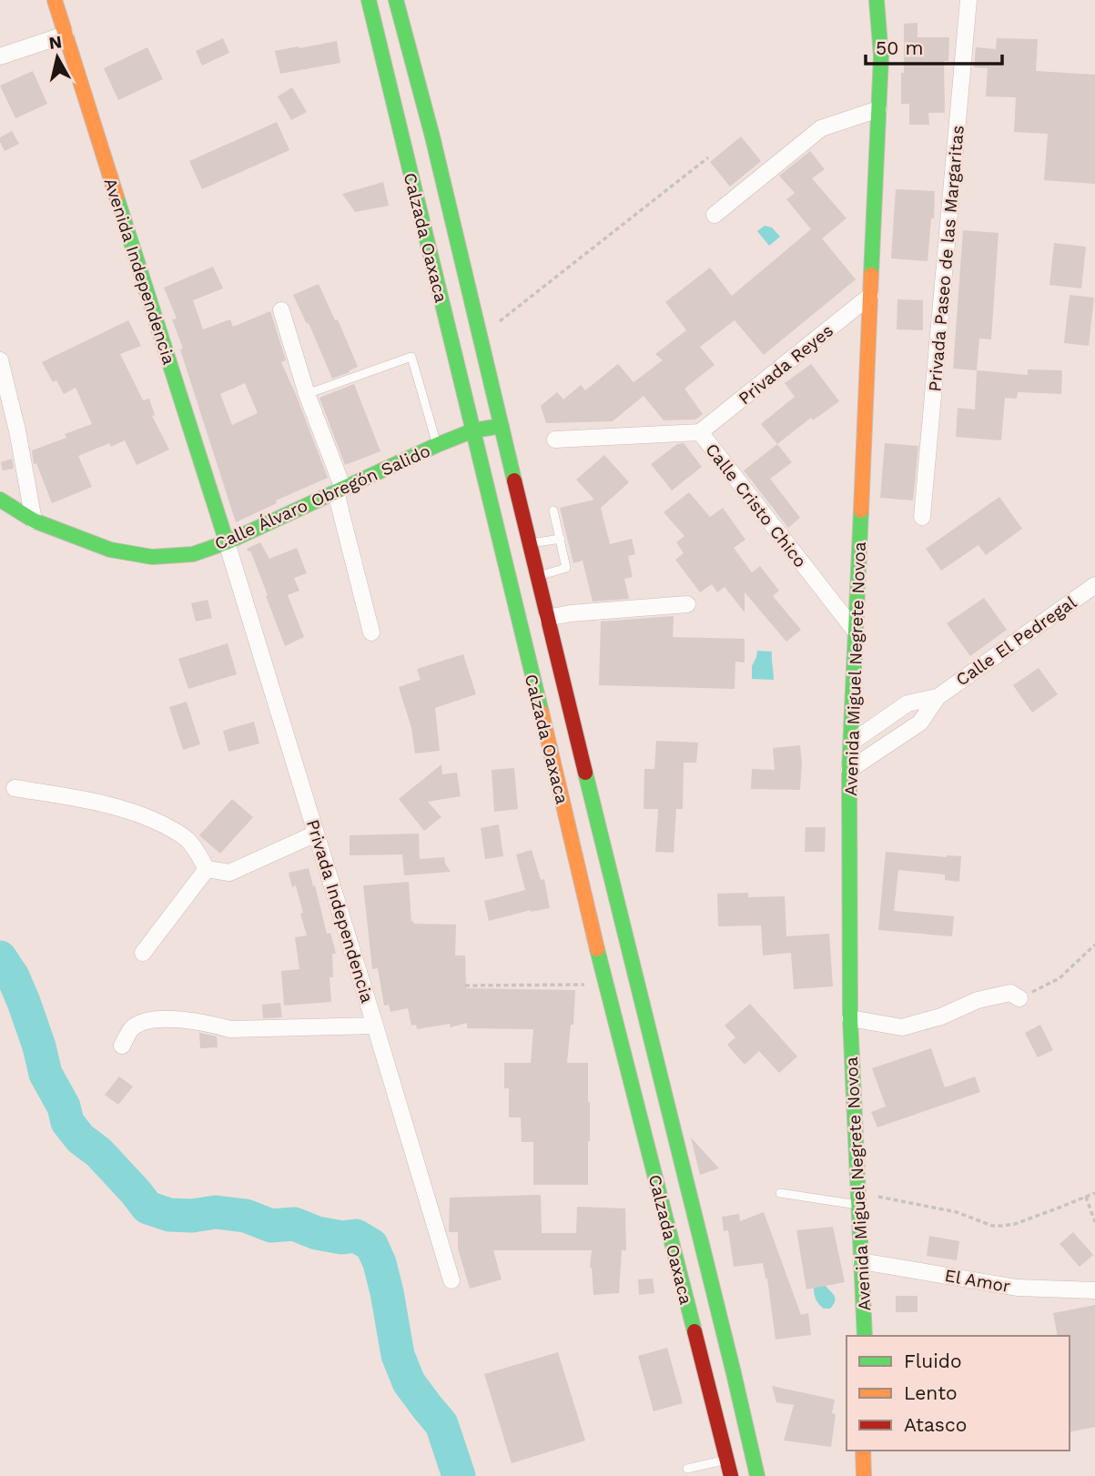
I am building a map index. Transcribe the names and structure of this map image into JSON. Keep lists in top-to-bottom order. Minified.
{"streets":{"main road":["Calzada Oaxaca","Avenida Independencia","Calle Álvaro Obregón Salido","Avenida Miguel Negrete Novoa"],"street":["Privada Paseo de las Margaritas","Privada Reyes","Calle Cristo Chico","Calle El Pedregal","Privada Independencia","El Amor"]},"crossings":[["Calzada Oaxaca","Calle Álvaro Obregón Salido"],["Avenida Independencia","Calle Álvaro Obregón Salido"],["Avenida Independencia","Privada Independencia"],["Privada Reyes","Calle Cristo Chico"],["Privada Reyes","Avenida Miguel Negrete Novoa"],["Calle Álvaro Obregón Salido","Privada Independencia"],["Calle Cristo Chico","Avenida Miguel Negrete Novoa"],["Calle El Pedregal","Avenida Miguel Negrete Novoa"],["Avenida Miguel Negrete Novoa","El Amor"]],"legend":["Fluido","Lento","Atasco"],"scale_bar":"50 m","north":"top"}
